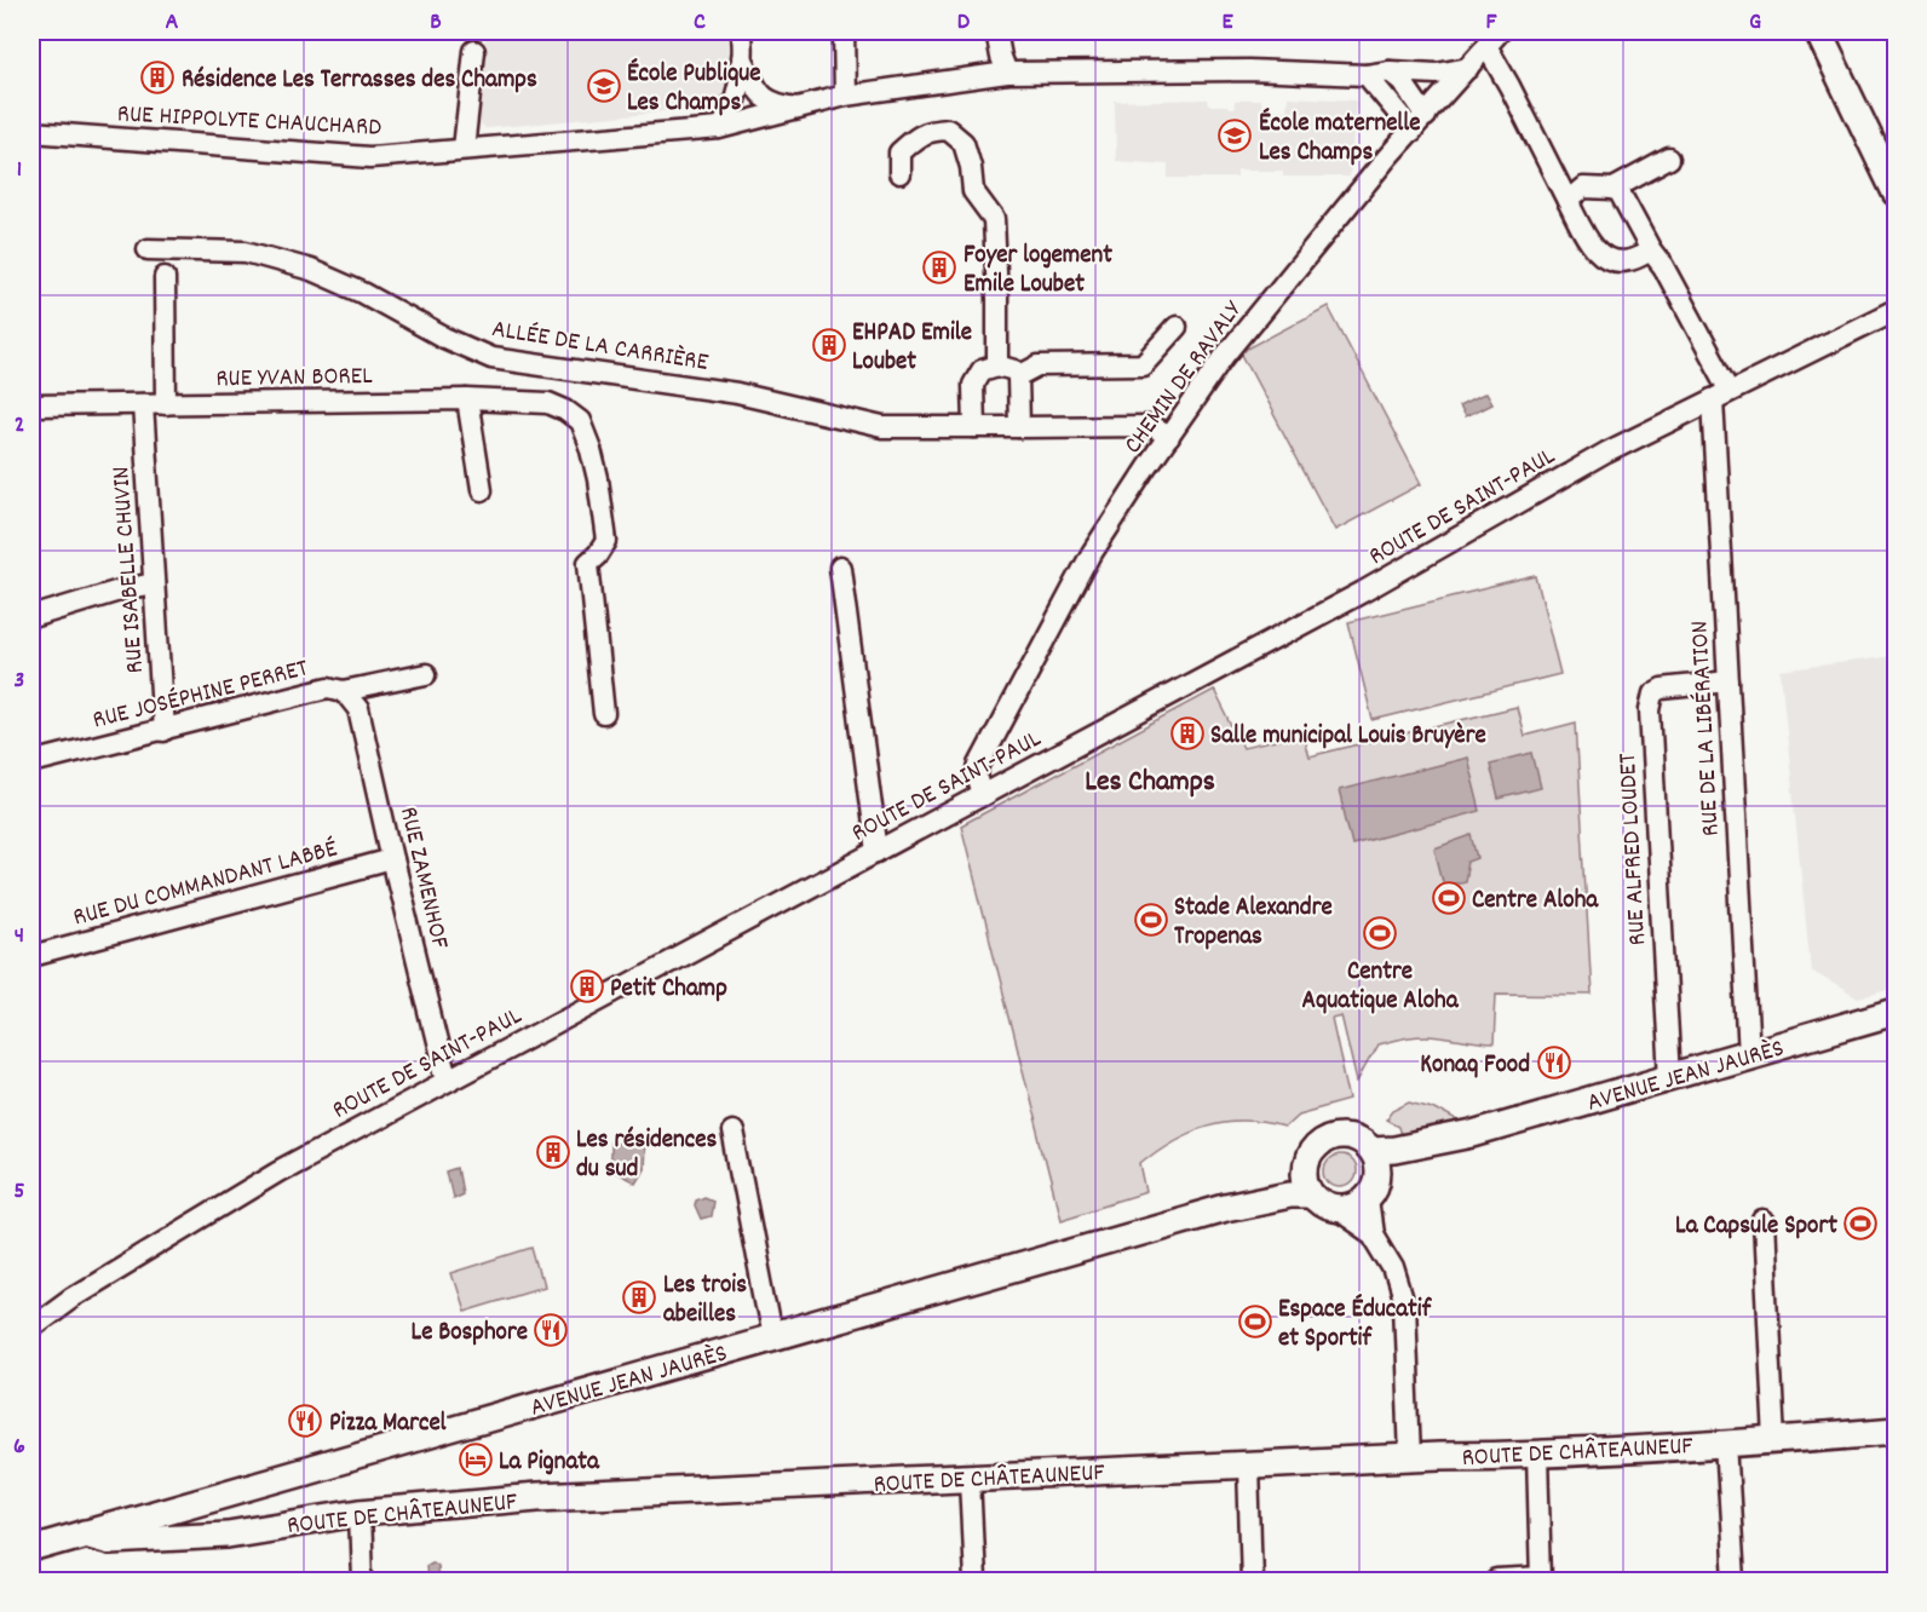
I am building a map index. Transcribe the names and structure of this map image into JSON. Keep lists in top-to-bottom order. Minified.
{"streets":{"main road":["AVENUE JEAN JAURÈS","ROUTE DE CHÂTEAUNEUF"],"street":["RUE HIPPOLYTE CHAUCHARD","ALLÉE DE LA CARRIÈRE","RUE YVAN BOREL","CHEMIN DE RAVALY","ROUTE DE SAINT-PAUL","RUE ISABELLE CHUVIN","RUE JOSÉPHINE PERRET","RUE DE LA LIBÉRATION","RUE ALFRED LOUDET","RUE ZAMENHOF","RUE DU COMMANDANT LABBÉ"]},"crossings":[["RUE HIPPOLYTE CHAUCHARD","CHEMIN DE RAVALY"],["ALLÉE DE LA CARRIÈRE","CHEMIN DE RAVALY"],["RUE YVAN BOREL","RUE ISABELLE CHUVIN"],["CHEMIN DE RAVALY","ROUTE DE SAINT-PAUL"],["ROUTE DE SAINT-PAUL","RUE DE LA LIBÉRATION"],["ROUTE DE SAINT-PAUL","RUE ZAMENHOF"],["RUE ISABELLE CHUVIN","RUE JOSÉPHINE PERRET"],["RUE JOSÉPHINE PERRET","RUE ZAMENHOF"],["RUE DE LA LIBÉRATION","RUE ALFRED LOUDET"],["RUE DE LA LIBÉRATION","AVENUE JEAN JAURÈS"],["RUE ALFRED LOUDET","AVENUE JEAN JAURÈS"],["RUE ZAMENHOF","RUE DU COMMANDANT LABBÉ"],["AVENUE JEAN JAURÈS","ROUTE DE CHÂTEAUNEUF"]],"districts":["Les Champs"],"places":{"building":["Résidence Les Terrasses des Champs","Foyer logement Emile Loubet","EHPAD Emile Loubet","Salle municipal Louis Bruyère","Petit Champ","Les résidences du sud","Les trois abeilles"],"school or university":["École Publique Les Champs","École maternelle Les Champs"],"sports":["Centre Aloha","Stade Alexandre Tropenas","Centre Aquatique Aloha","La Capsule Sport","Espace Éducatif et Sportif"],"restaurant":["Konaq Food","Le Bosphore","Pizza Marcel"],"hotel":["La Pignata"]},"grid":{"columns":["A","B","C","D","E","F","G"],"rows":["1","2","3","4","5","6"]}}
